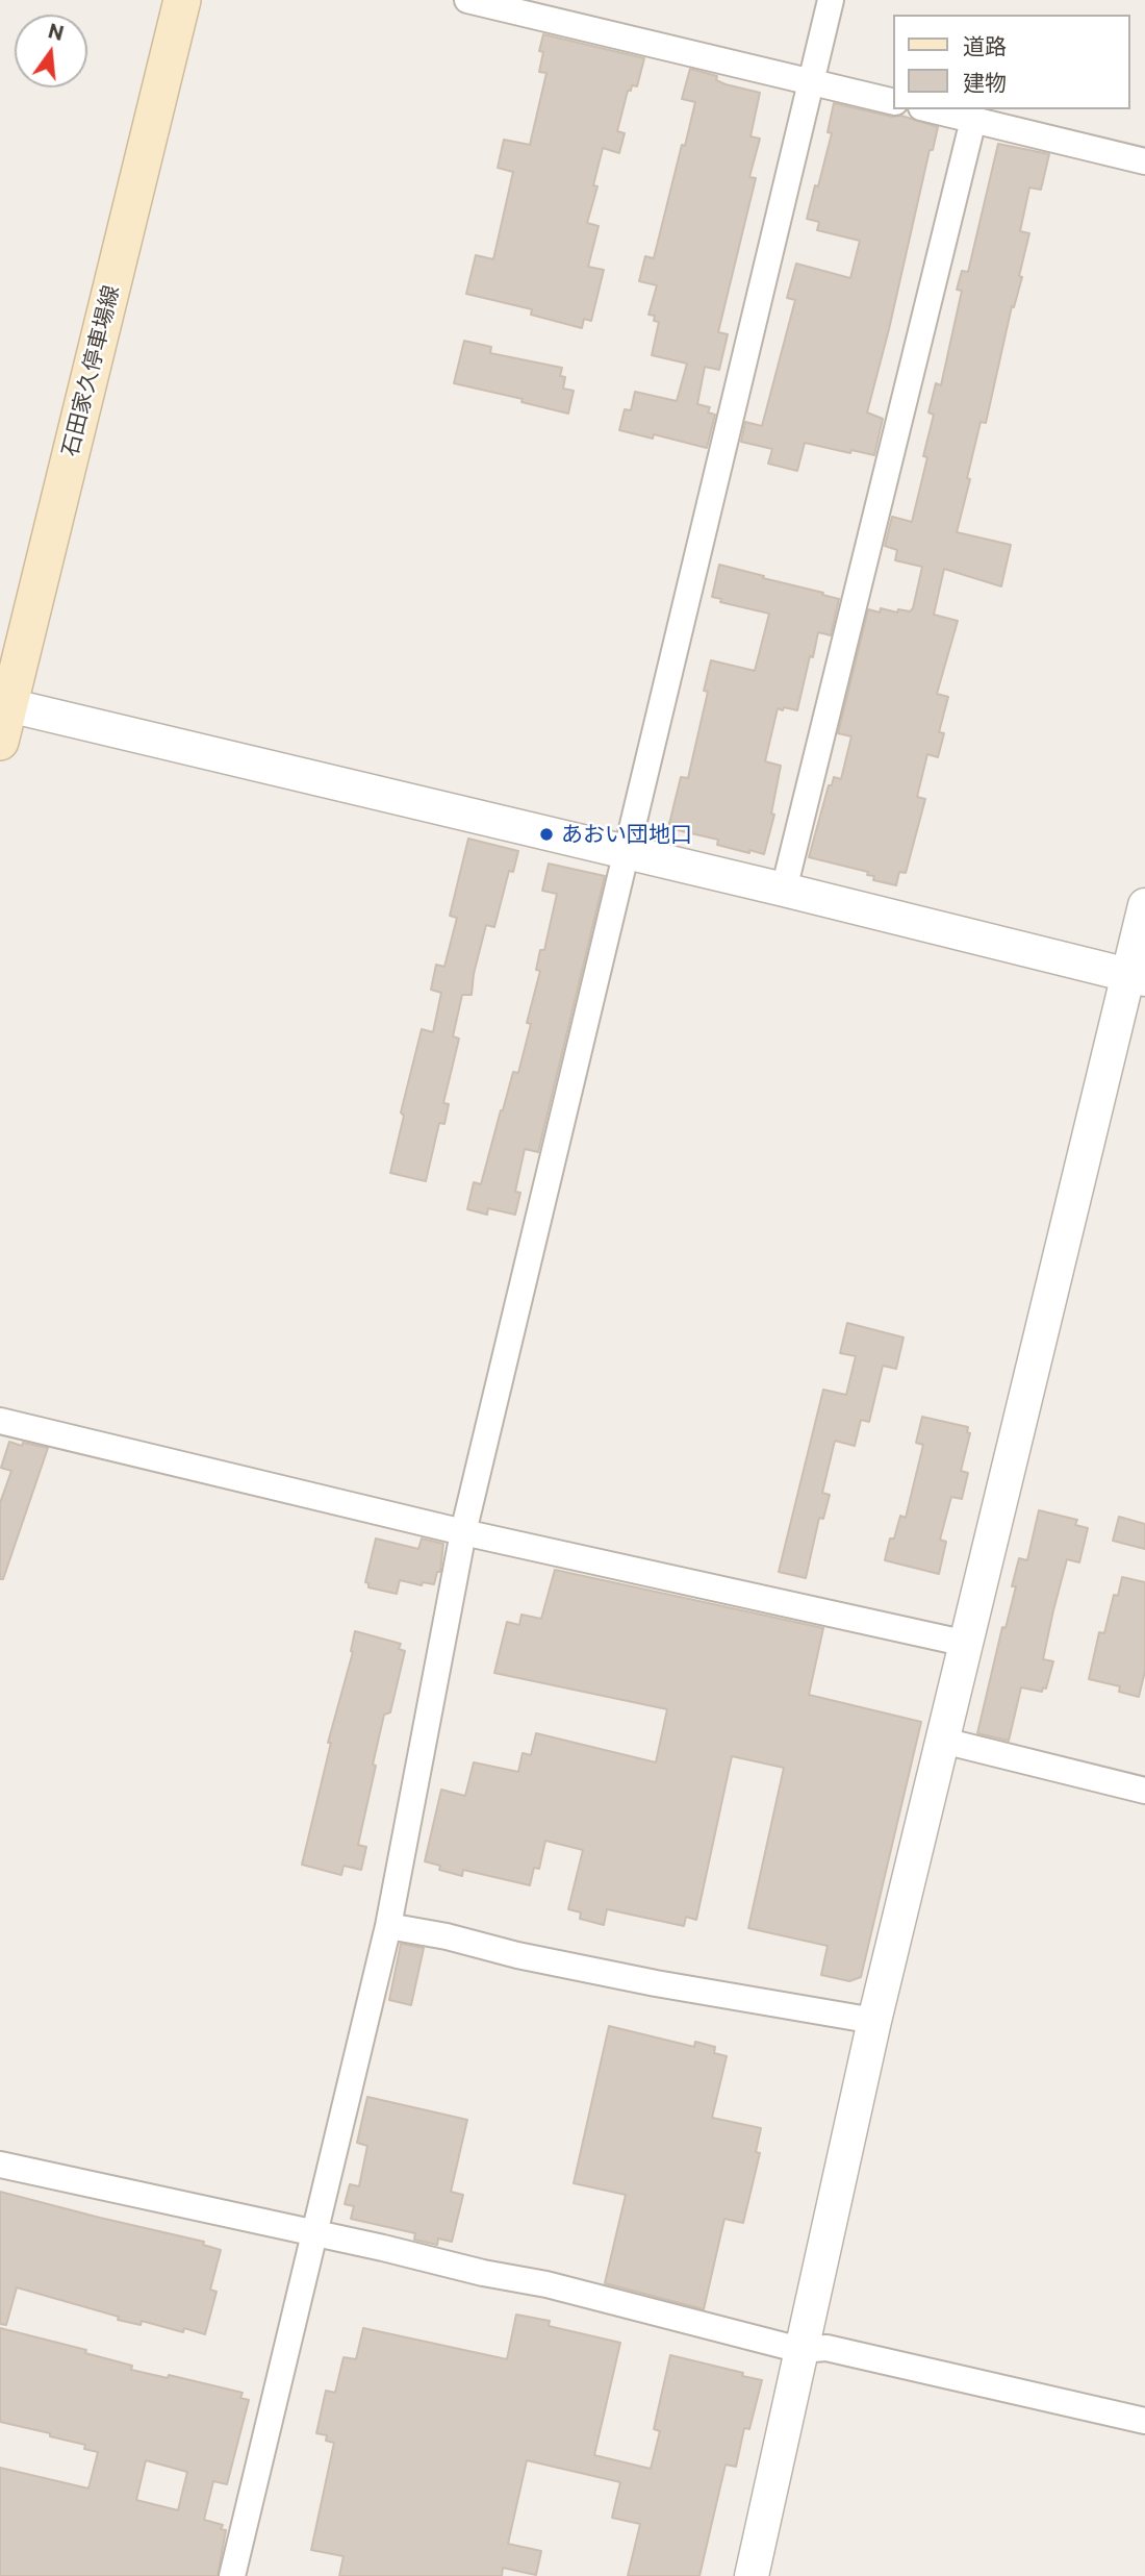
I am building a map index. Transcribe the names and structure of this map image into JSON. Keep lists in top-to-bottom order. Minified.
{"streets":{"main road":["石田家久停車場線"]},"places":["あおい団地口"],"legend":["道路","建物"],"north":"top"}
